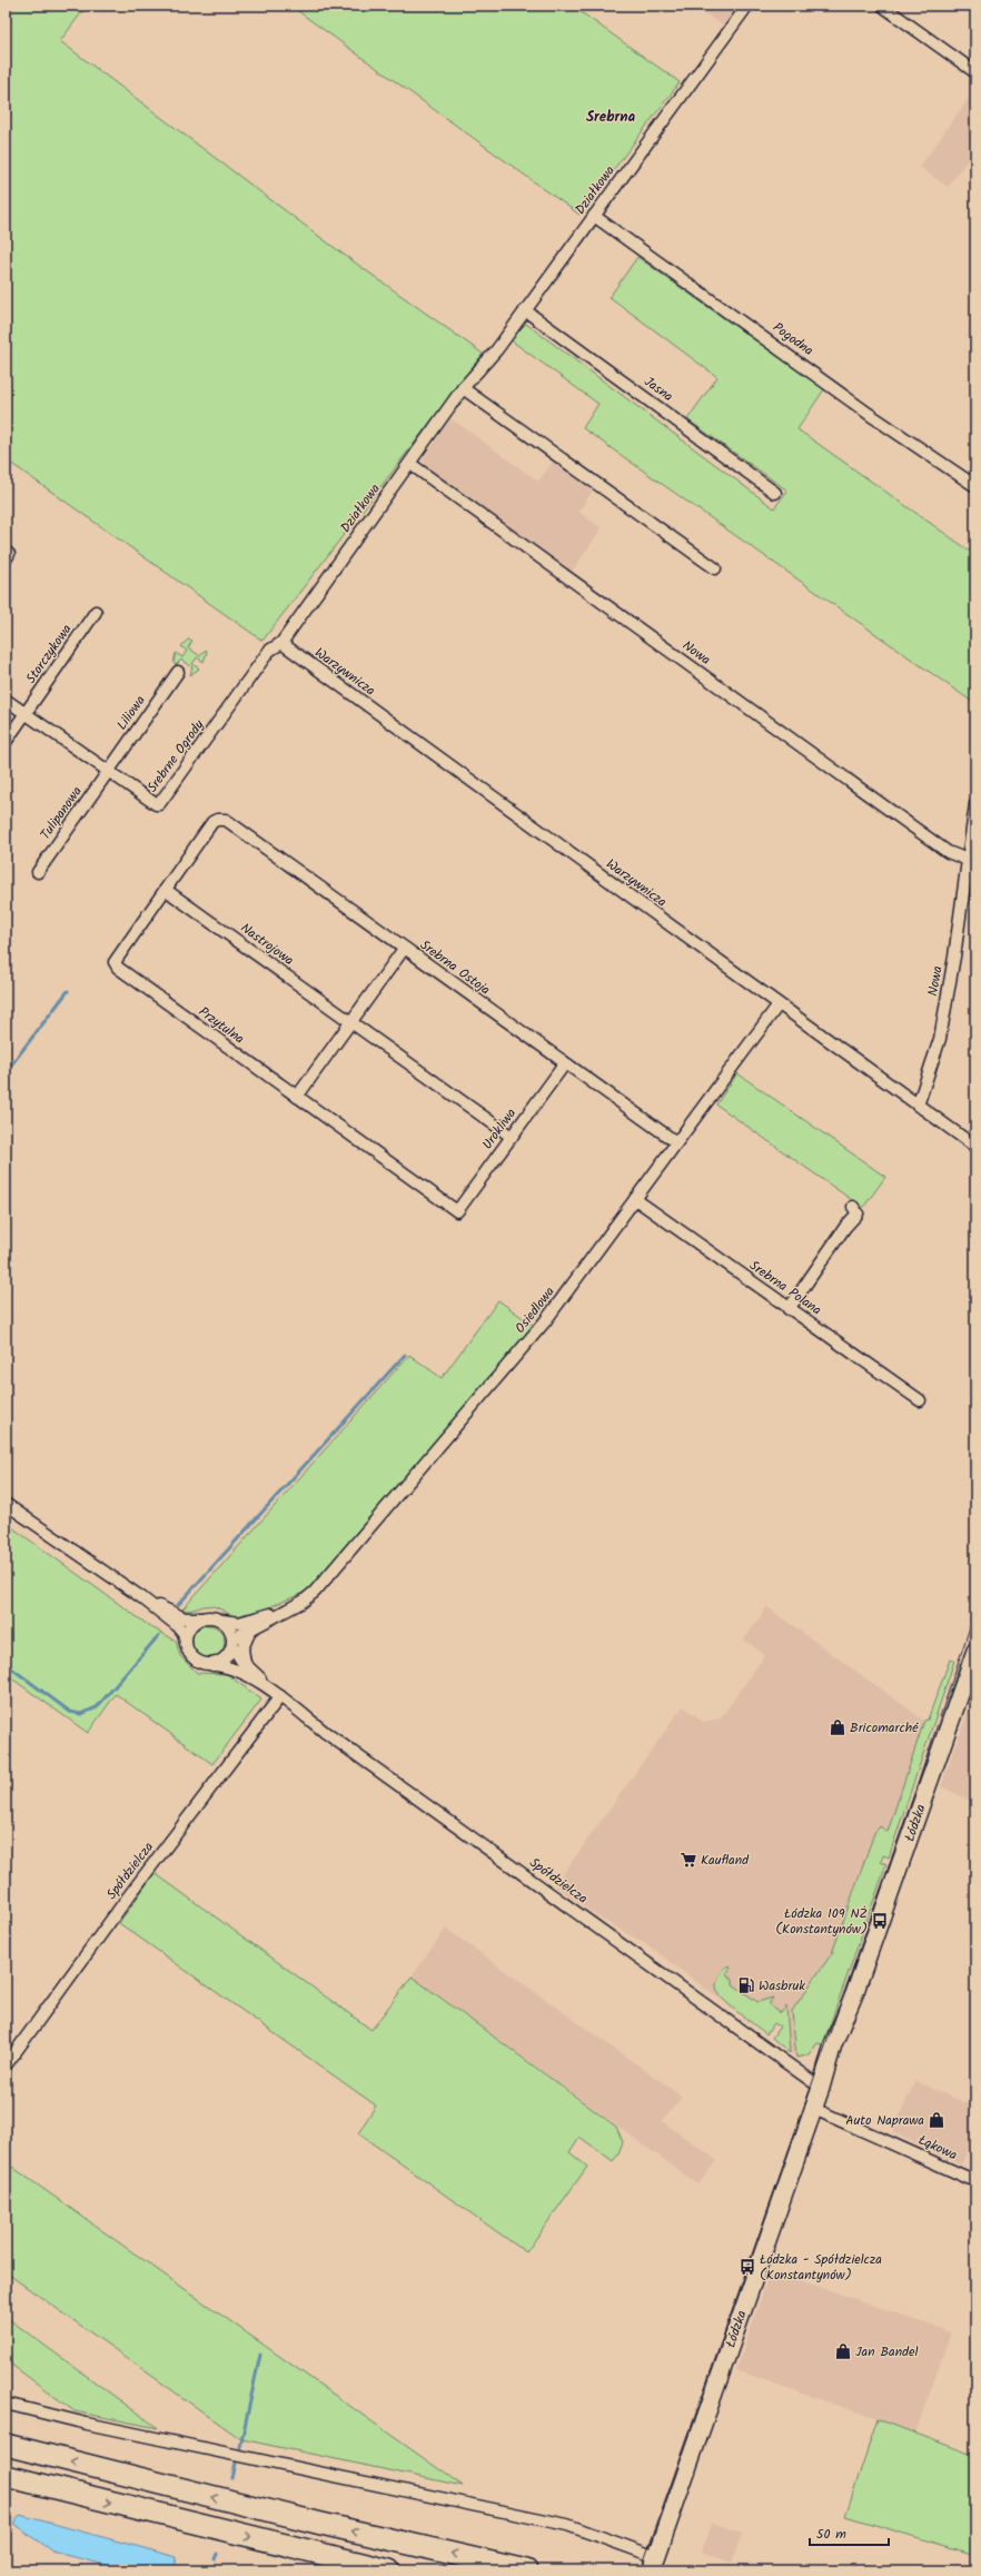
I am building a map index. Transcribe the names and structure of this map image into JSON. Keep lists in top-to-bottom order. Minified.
{"streets":{"main road":["Łódzka"],"street":["Działkowa","Pogodna","Jasna","Nowa","Storczykowa","Warzywnicza","Liliowa","Srebrne Ogrody","Tulipanowa","Nastrojowa","Srebrna Ostoja","Przytulna","Urokliwa","Srebrna Polana","Osiedlowa","Spółdzielcza","Łąkowa"]},"crossings":[["Działkowa","Pogodna"],["Działkowa","Jasna"],["Działkowa","Nowa"],["Działkowa","Warzywnicza"],["Działkowa","Srebrne Ogrody"],["Nowa","Warzywnicza"],["Storczykowa","Srebrne Ogrody"],["Warzywnicza","Srebrne Ogrody"],["Warzywnicza","Osiedlowa"],["Liliowa","Srebrne Ogrody"],["Liliowa","Tulipanowa"],["Srebrne Ogrody","Tulipanowa"],["Nastrojowa","Przytulna"],["Nastrojowa","Urokliwa"],["Srebrna Ostoja","Przytulna"],["Srebrna Ostoja","Urokliwa"],["Srebrna Ostoja","Osiedlowa"],["Przytulna","Urokliwa"],["Srebrna Polana","Osiedlowa"],["Łódzka","Spółdzielcza"],["Łódzka","Łąkowa"]],"districts":["Srebrna"],"places":{"shop":["Bricomarché","Auto Naprawa","Jan Bandel"],"supermarket":["Kaufland"],"bus stop":["Łódzka 109 NŻ (Konstantynów)","Łódzka - Spółdzielcza (Konstantynów)"],"fuel station":["Wasbruk"]},"scale_bar":"50 m"}
